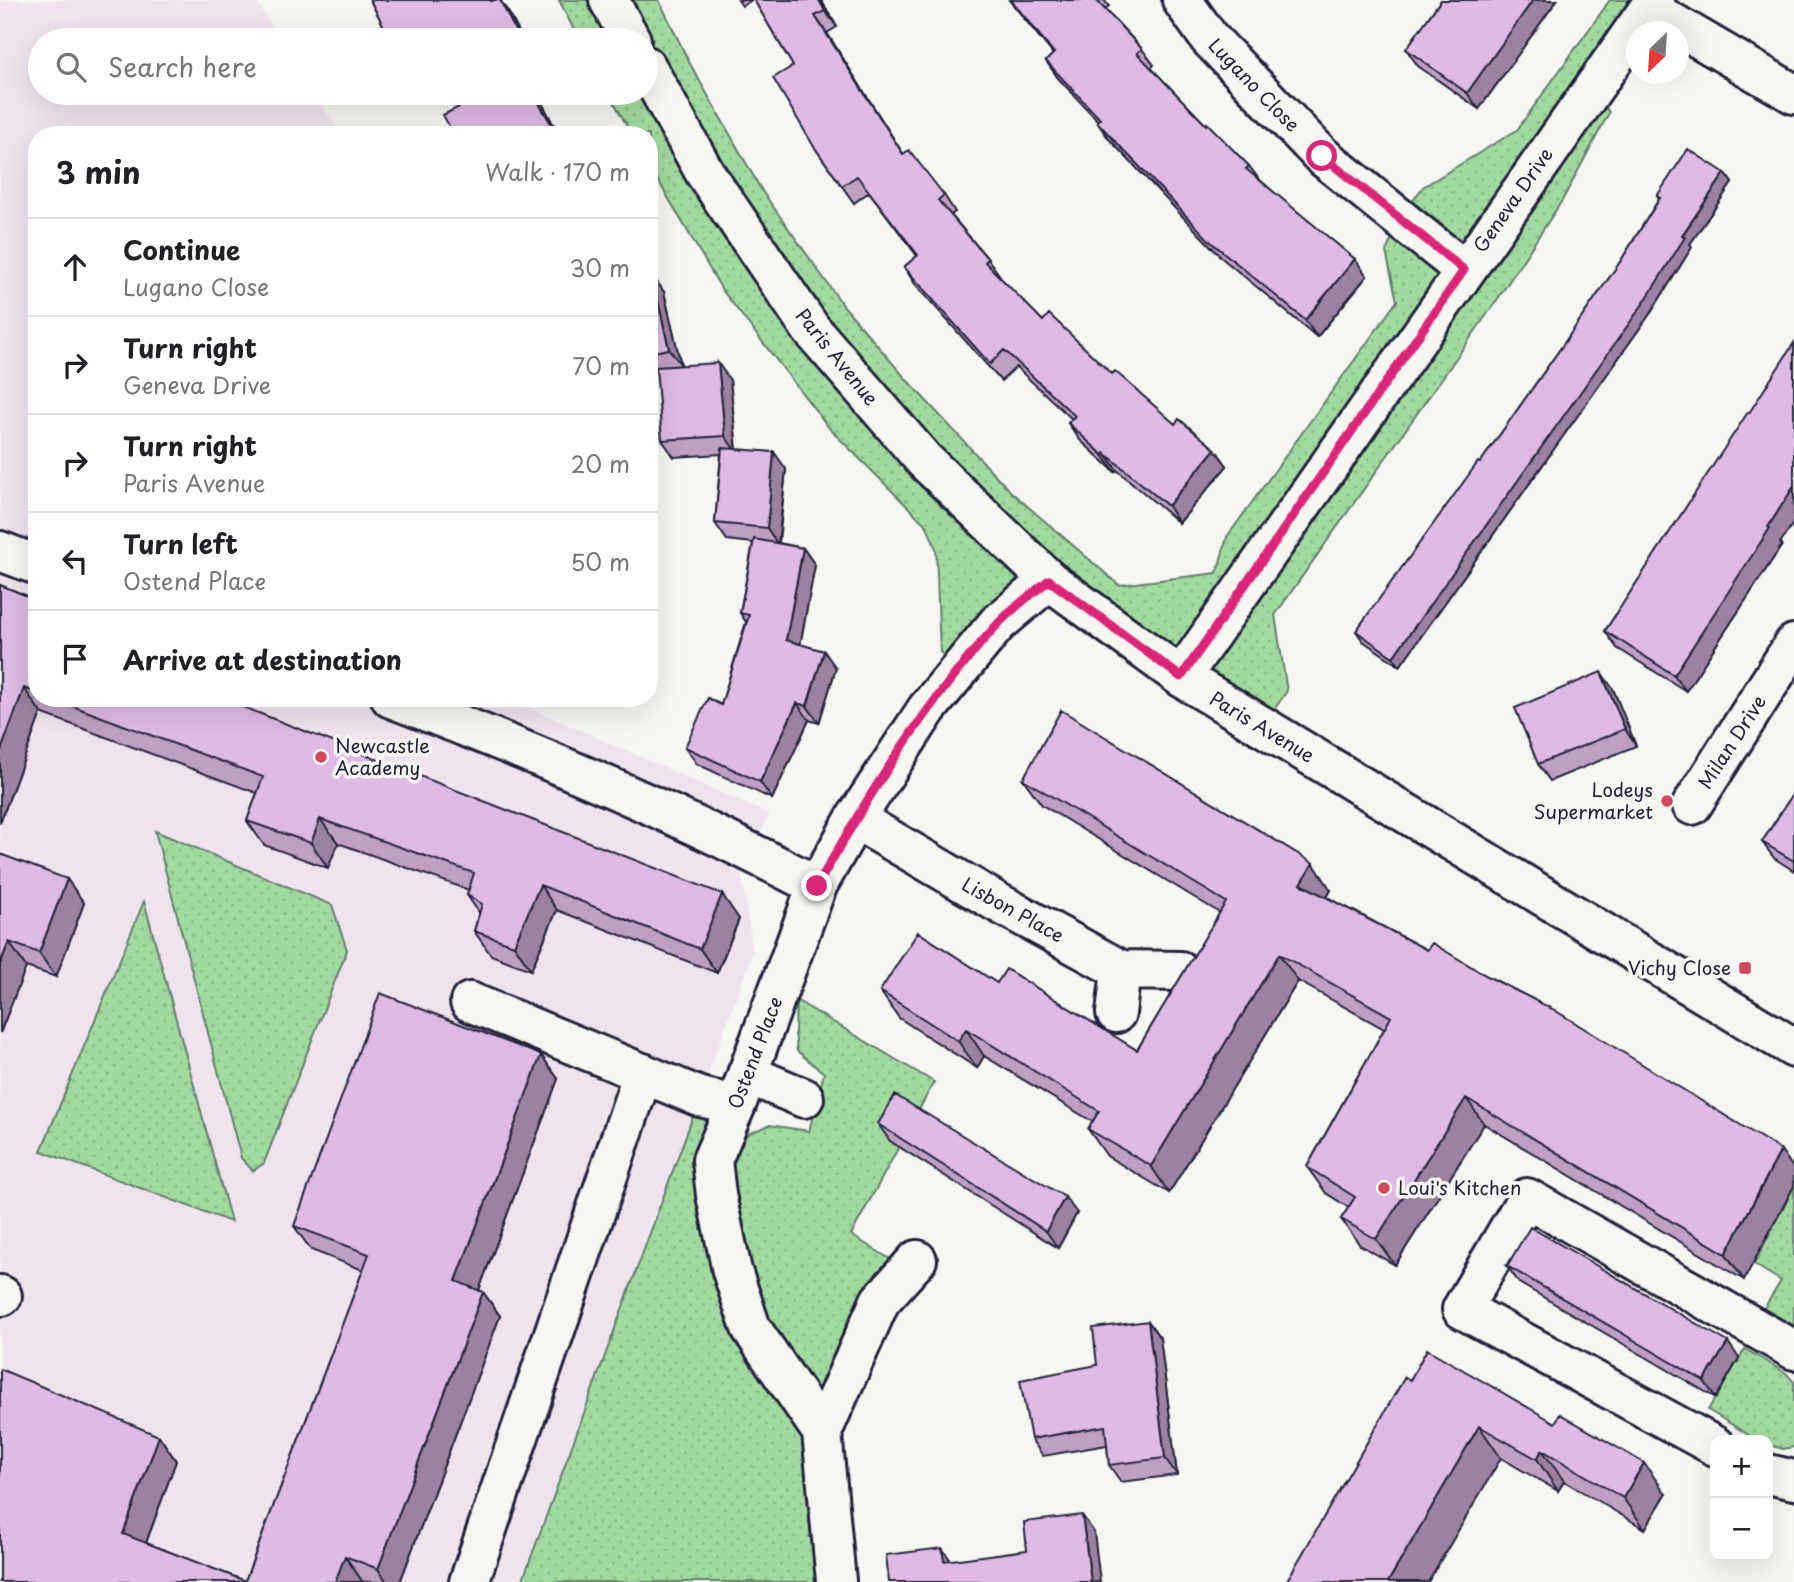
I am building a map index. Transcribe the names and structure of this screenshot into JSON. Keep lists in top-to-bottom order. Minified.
{"streets":{"street":["Lugano Close","Geneva Drive","Paris Avenue","Milan Drive","Lisbon Place","Ostend Place"]},"crossings":[["Lugano Close","Geneva Drive"],["Geneva Drive","Paris Avenue"],["Paris Avenue","Ostend Place"],["Lisbon Place","Ostend Place"]],"places":{"other":["Newcastle Academy","Lodeys Supermarket","Loui's Kitchen"],"transit":["Vichy Close"]},"north":"bottom left","page":{"search":"Search here","heading":["3 min","Walk · 170 m"],"list":[["Continue","Lugano Close","30 m"],["Turn right","Geneva Drive","70 m"],["Turn right","Paris Avenue","20 m"],["Turn left","Ostend Place","50 m"],"Arrive at destination"],"map_buttons":["+","−"]}}
